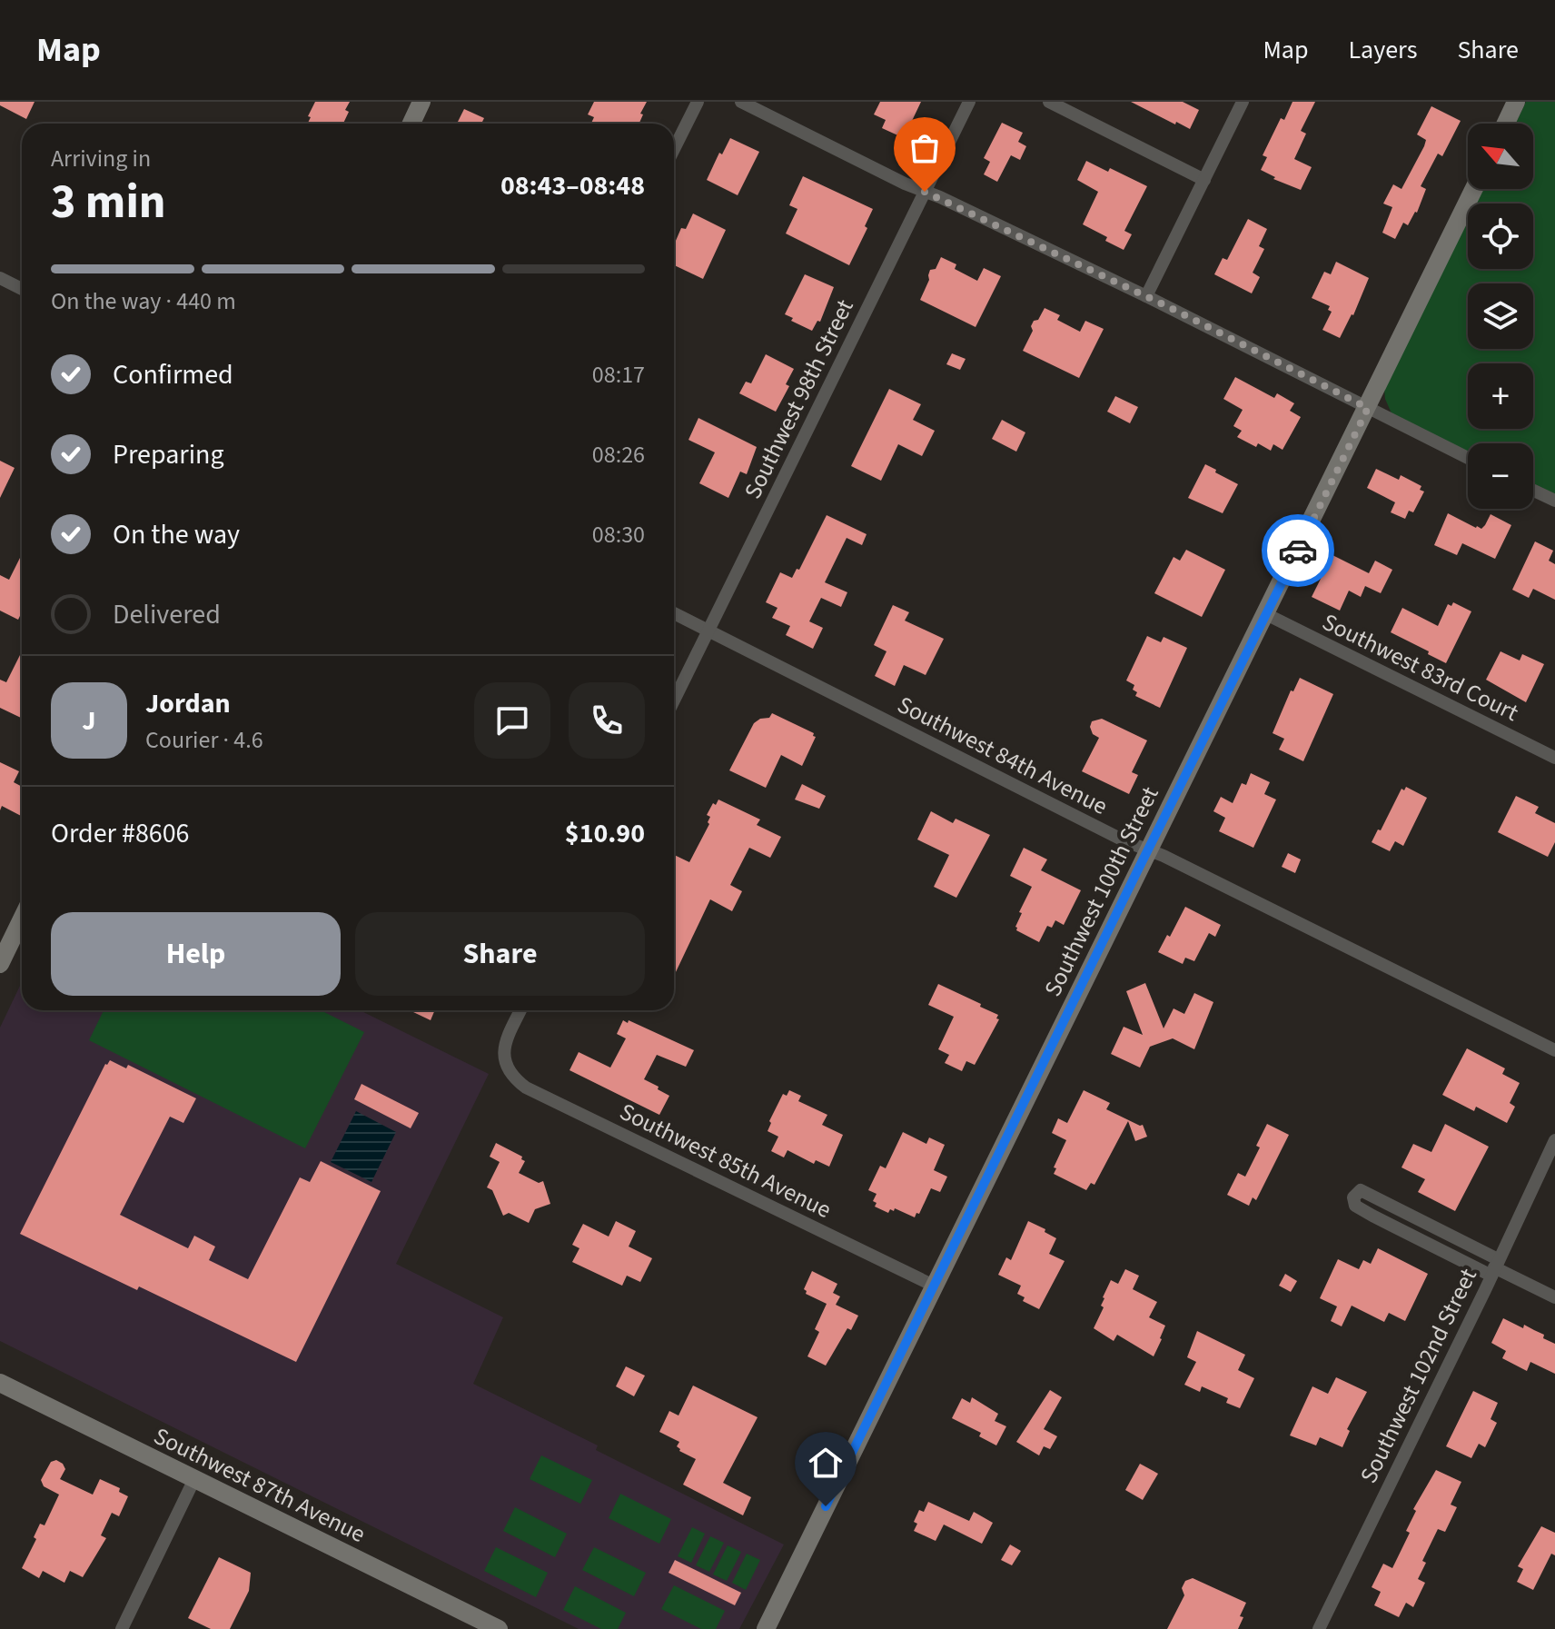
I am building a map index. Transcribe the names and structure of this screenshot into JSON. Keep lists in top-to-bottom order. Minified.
{"streets":{"street":["Southwest 98th Street","Southwest 83rd Court","Southwest 84th Avenue","Southwest 100th Street","Southwest 85th Avenue","Southwest 102nd Street","Southwest 87th Avenue"]},"crossings":[["Southwest 98th Street","Southwest 84th Avenue"],["Southwest 83rd Court","Southwest 100th Street"],["Southwest 84th Avenue","Southwest 100th Street"],["Southwest 100th Street","Southwest 85th Avenue"]],"north":"top left","page":{"header":"Map","nav":["Map","Layers","Share"],"map_buttons":["+","−"],"heading":["3 min","Arriving in","08:43–08:48"],"panel":["Jordan","Courier · 4.6","Order #8606","$10.90"],"bar":"On the way · 440 m","list":[["Confirmed","08:17"],["Preparing","08:26"],["On the way","08:30"],"Delivered"],"round":"J","buttons":["Help","Share"]}}
